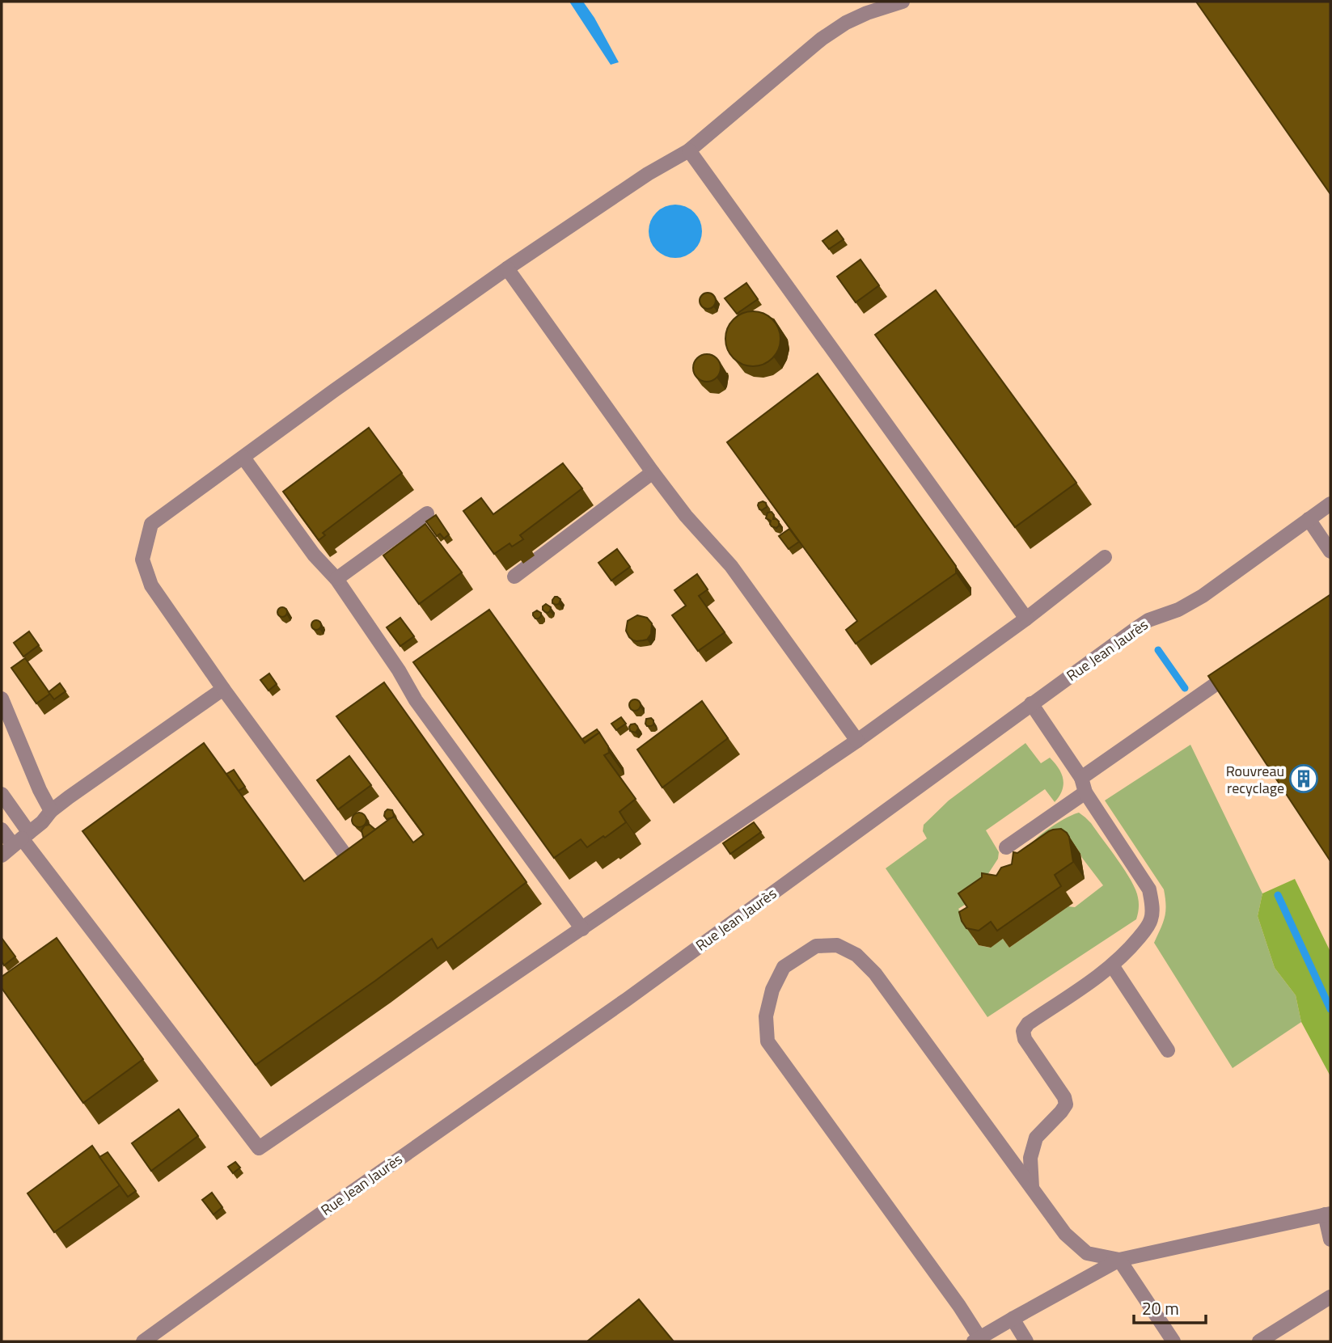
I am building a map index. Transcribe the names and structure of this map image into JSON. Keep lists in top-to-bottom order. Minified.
{"streets":{"street":["Rue Jean Jaurès"]},"places":{"building":["Rouvreau recyclage"]},"scale_bar":"20 m"}
